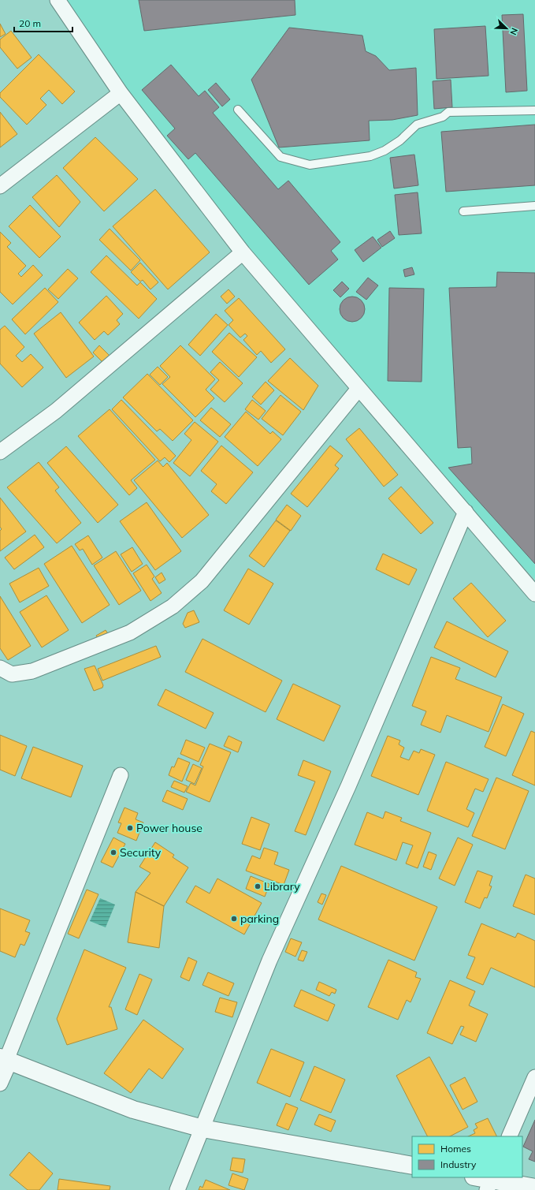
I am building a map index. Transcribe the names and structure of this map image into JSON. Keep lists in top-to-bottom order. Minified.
{"places":["Power house","Security","Library","parking"],"legend":["Homes","Industry"],"scale_bar":"20 m","north":"bottom right"}
